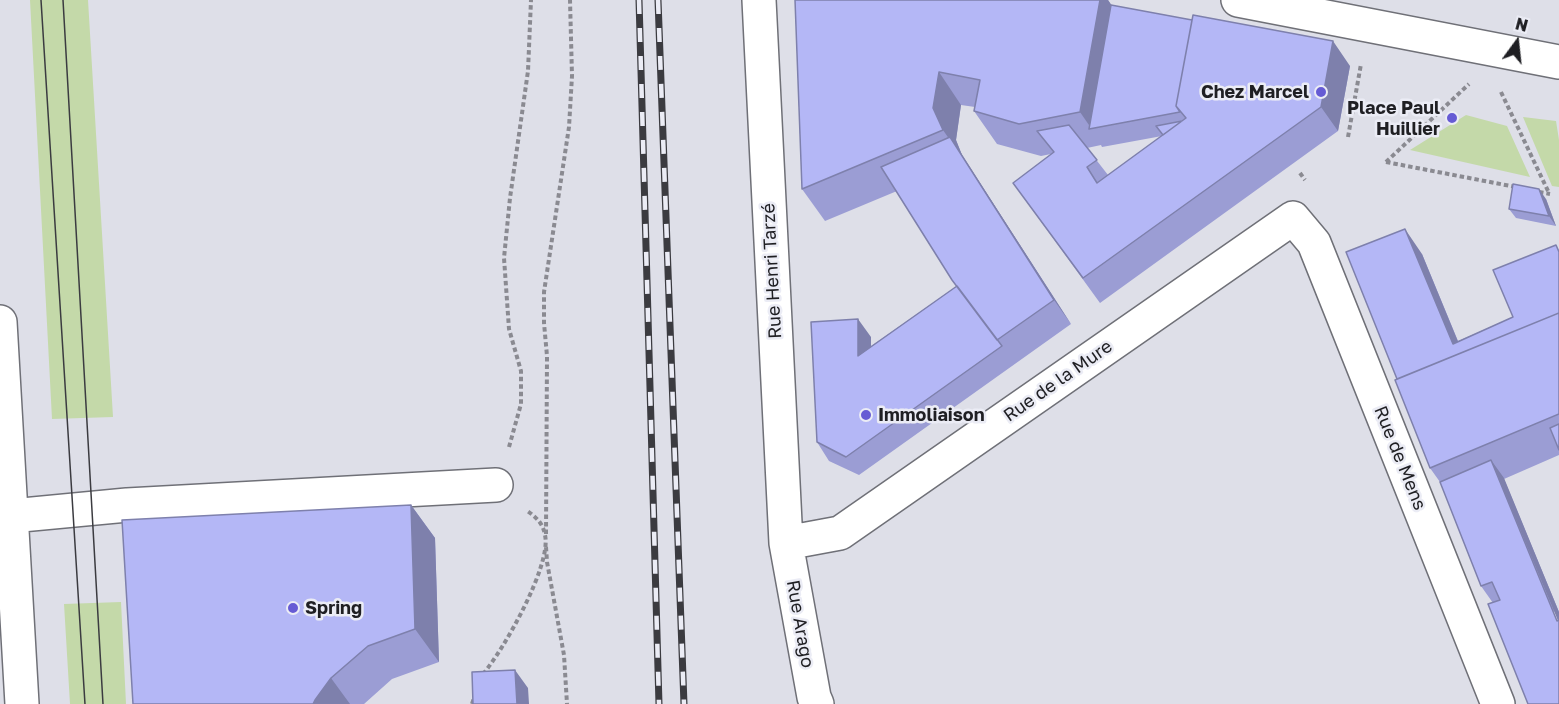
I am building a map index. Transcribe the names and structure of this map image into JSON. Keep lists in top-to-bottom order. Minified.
{"streets":{"street":["Rue Henri Tarzé","Rue de la Mure","Rue de Mens","Rue Arago"]},"crossings":[["Rue Henri Tarzé","Rue de la Mure"],["Rue Henri Tarzé","Rue Arago"],["Rue de la Mure","Rue de Mens"],["Rue de la Mure","Rue Arago"]],"places":["Chez Marcel","Place Paul Huillier","Immoliaison","Spring"],"north":"top"}
